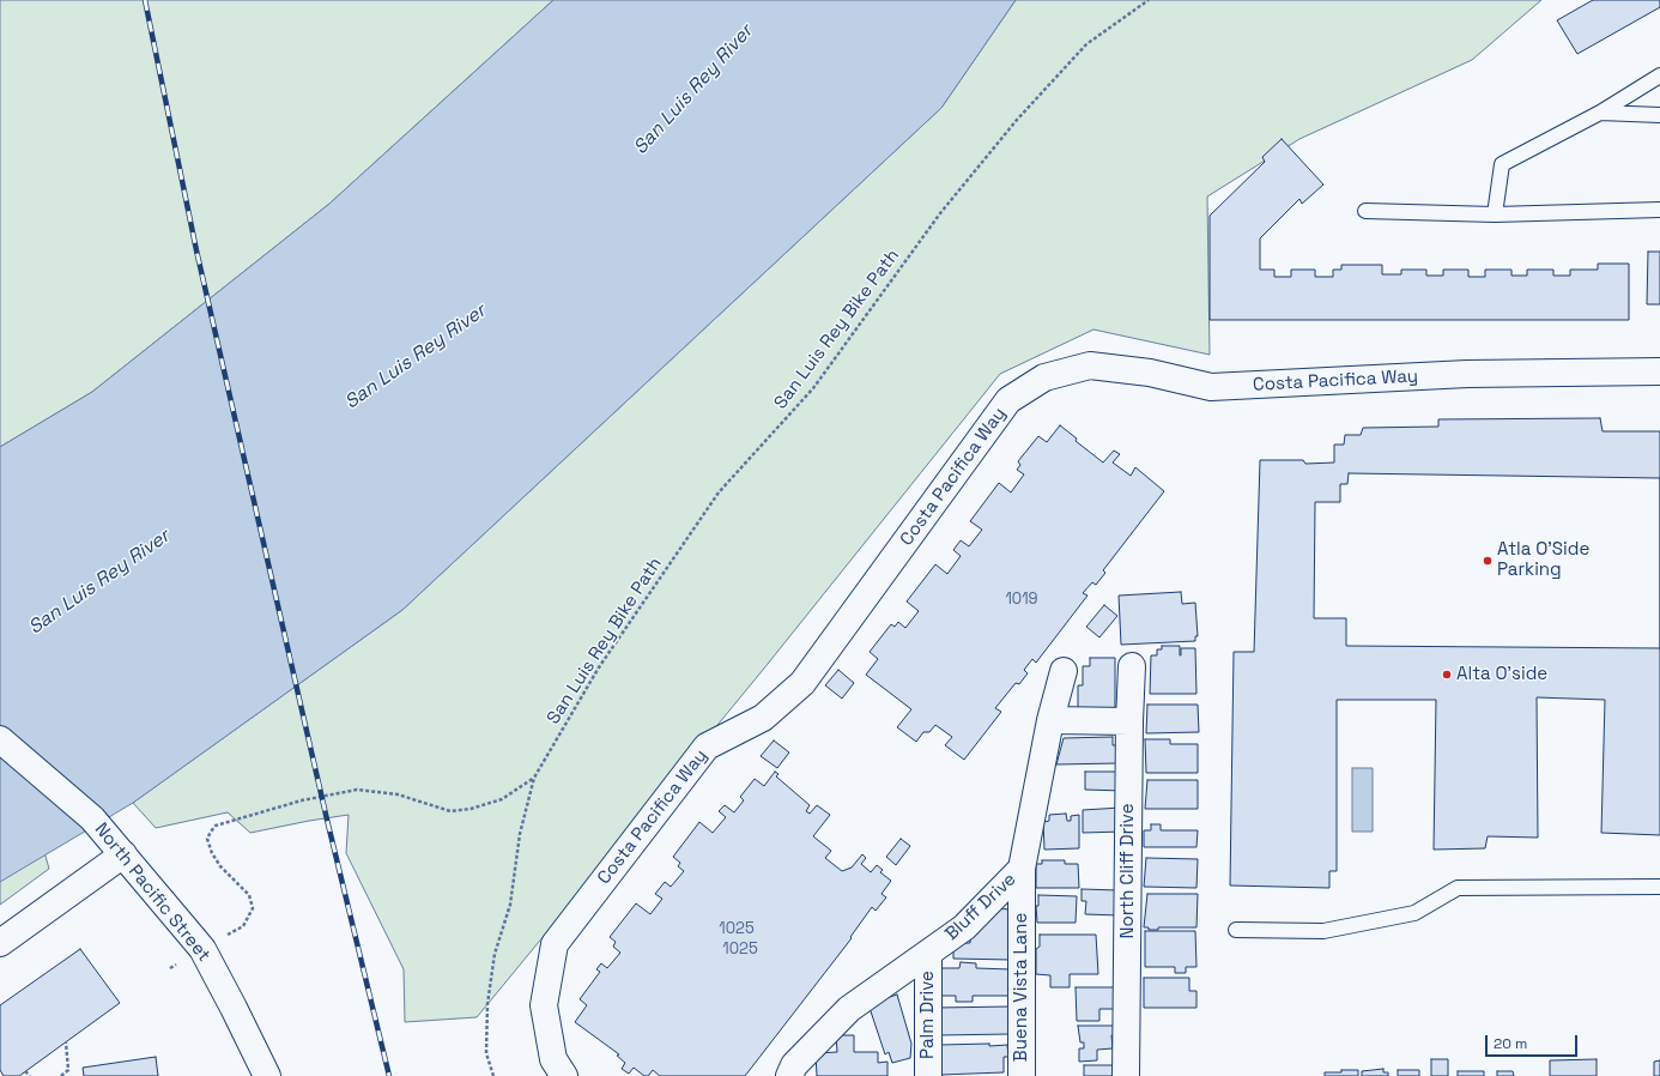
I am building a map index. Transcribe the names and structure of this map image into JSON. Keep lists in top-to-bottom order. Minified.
{"streets":{"street":["Costa Pacifica Way","North Cliff Drive","North Pacific Street","Bluff Drive","Buena Vista Lane","Palm Drive"],"path":["San Luis Rey Bike Path"]},"crossings":[["Bluff Drive","Buena Vista Lane"],["Bluff Drive","Palm Drive"]],"water":["San Luis Rey River"],"places":["Atla O'Side Parking","Alta O'side"],"house_numbers":["1019","1025","1025"],"scale_bar":"20 m"}
